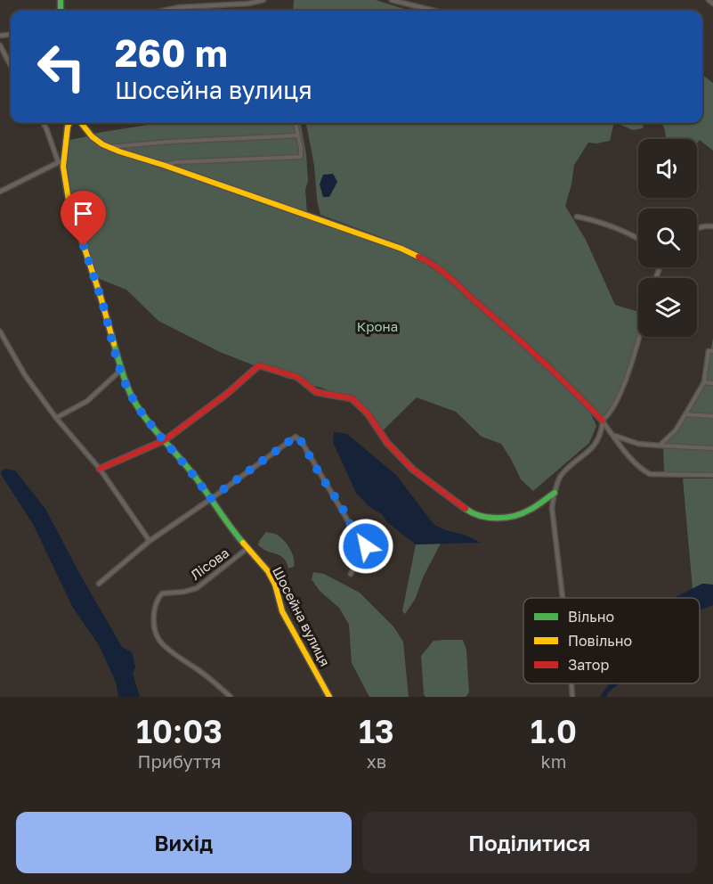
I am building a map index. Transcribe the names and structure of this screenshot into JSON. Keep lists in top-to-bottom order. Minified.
{"streets":{"street":["Лісова","Шосейна вулиця"]},"crossings":[["Лісова","Шосейна вулиця"]],"parks":["Крона"],"legend":["Вільно","Повільно","Затор"],"page":{"turn":["260 m","Шосейна вулиця"],"eta":["10:03","Прибуття","13","хв","1.0","km"],"buttons":["Вихід","Поділитися"]}}
